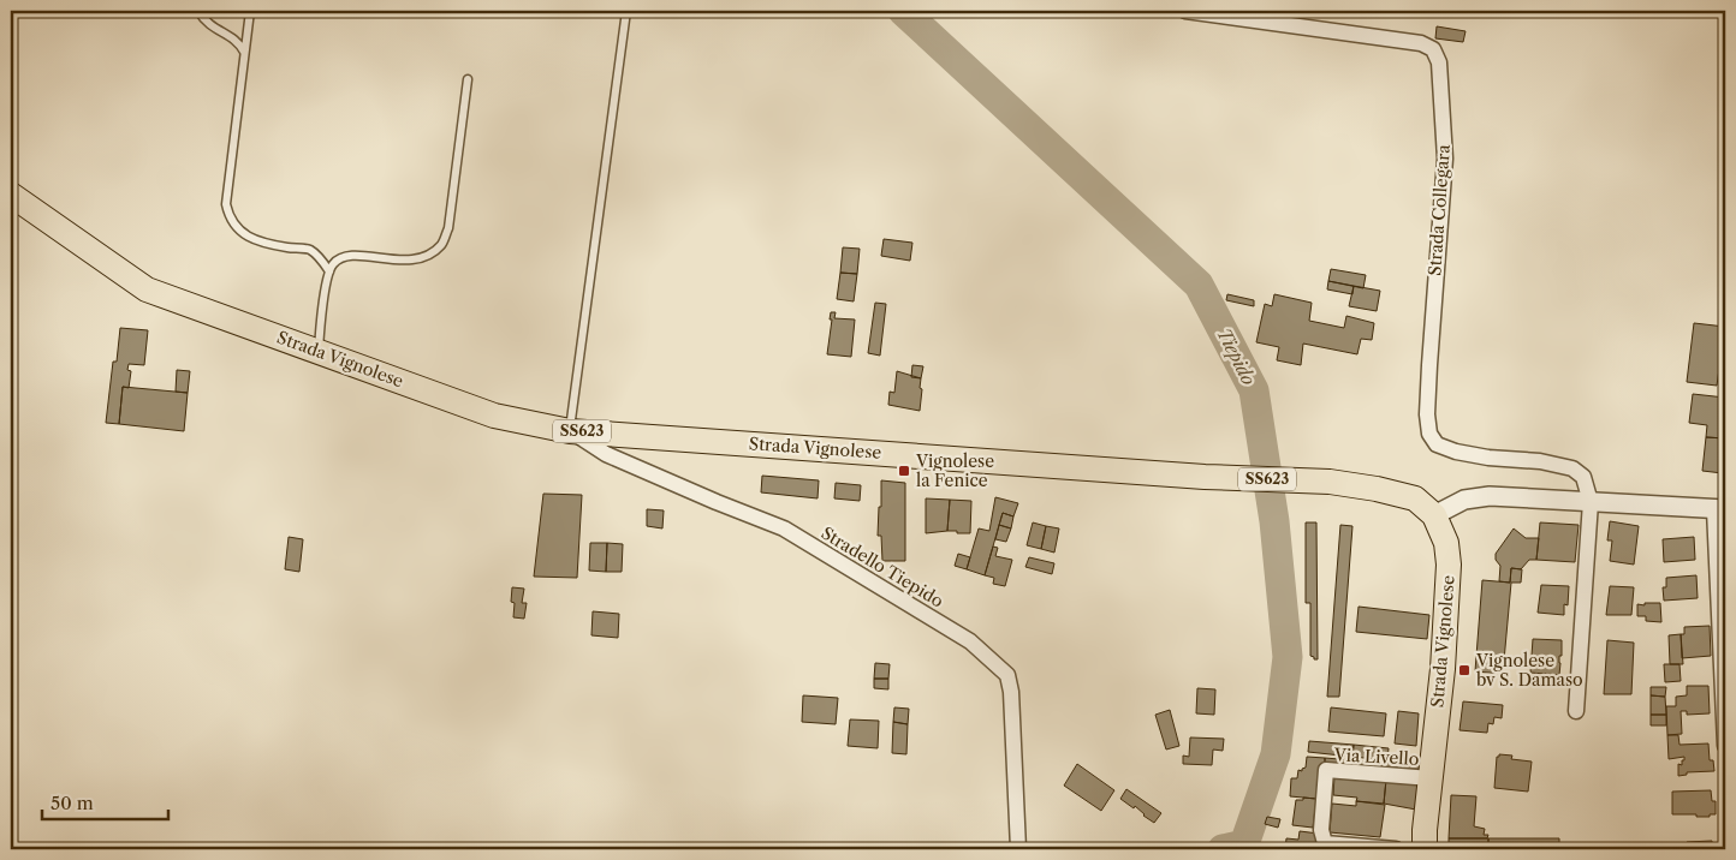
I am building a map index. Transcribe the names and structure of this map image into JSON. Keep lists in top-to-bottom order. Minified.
{"streets":{"main road":["Strada Vignolese","SS623"],"street":["Strada Collegara","Stradello Tiepido","Via Livello"]},"crossings":[["Strada Vignolese","Stradello Tiepido"],["Strada Vignolese","Via Livello"]],"water":["Tiepido"],"places":{"transit":["Vignolese la Fenice","Vignolese bv S. Damaso"]},"scale_bar":"50 m"}
